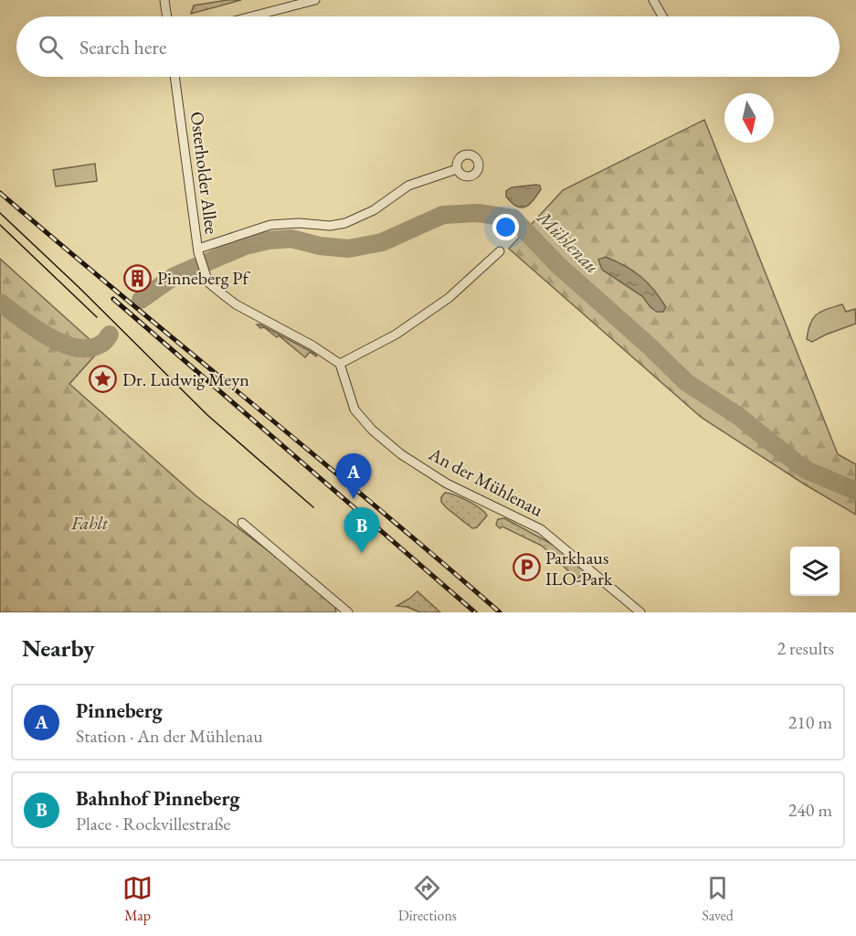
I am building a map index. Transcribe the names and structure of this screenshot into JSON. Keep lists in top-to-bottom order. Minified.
{"streets":{"street":["Osterholder Allee","An der Mühlenau"]},"crossings":[["Osterholder Allee","An der Mühlenau"]],"water":["Mühlenau"],"parks":["Fahlt"],"places":{"building":["Pinneberg Pf"],"place":["Dr. Ludwig Meyn"],"parking":["Parkhaus ILO-Park"]},"north":"bottom","page":{"search":"Search here","pins":["A","B"],"heading":["Nearby","2 results"],"list":[{"mark":"A","name":"Pinneberg","note":"Station · An der Mühlenau","value":"210 m"},{"mark":"B","name":"Bahnhof Pinneberg","note":"Place · Rockvillestraße","value":"240 m"}],"nav":["Map","Directions","Saved"]}}
